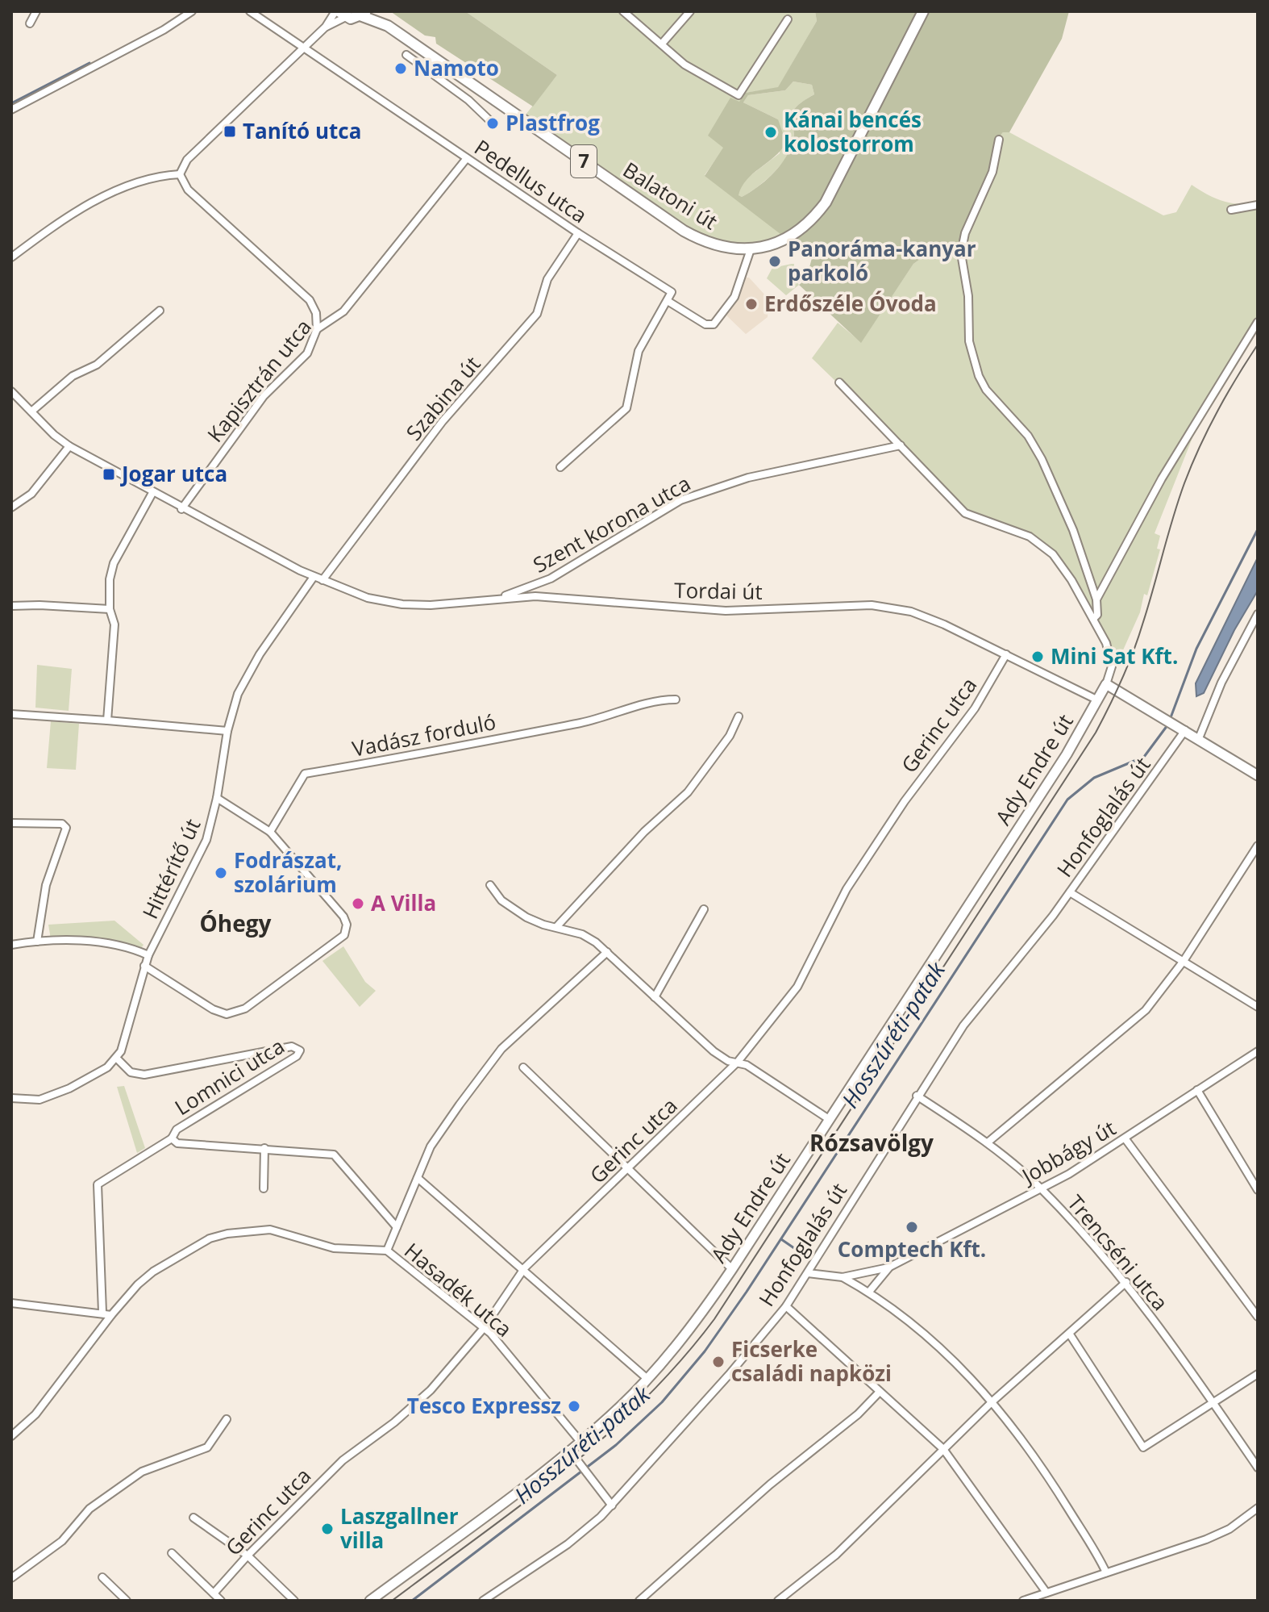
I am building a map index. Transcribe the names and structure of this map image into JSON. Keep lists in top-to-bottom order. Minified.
{"streets":{"main road":["7","Balatoni út"],"street":["Pedellus utca","Kapisztrán utca","Szabina út","Szent korona utca","Tordai út","Gerinc utca","Vadász forduló","Ady Endre út","Honfoglalás út","Hittérítő út","Lomnici utca","Jobbágy út","Trencséni utca","Hasadék utca"]},"crossings":[["Pedellus utca","Balatoni út"],["Pedellus utca","Kapisztrán utca"],["Pedellus utca","Szabina út"],["Kapisztrán utca","Tordai út"],["Szabina út","Tordai út"],["Szent korona utca","Tordai út"],["Tordai út","Gerinc utca"],["Tordai út","Ady Endre út"],["Tordai út","Hittérítő út"],["Gerinc utca","Hasadék utca"],["Ady Endre út","Hasadék utca"],["Honfoglalás út","Jobbágy út"],["Honfoglalás út","Trencséni utca"],["Hittérítő út","Lomnici utca"],["Jobbágy út","Trencséni utca"]],"districts":["Óhegy","Rózsavölgy"],"water":["Hosszúréti-patak"],"places":{"other":["Namoto","Plastfrog","Kánai bencés kolostorrom","Panoráma-kanyar parkoló","Erdőszéle Óvoda","Mini Sat Kft.","Fodrászat, szolárium","A Villa","Comptech Kft.","Ficserke családi napközi","Tesco Expressz","Laszgallner villa"],"transit":["Tanító utca","Jogar utca"]}}
